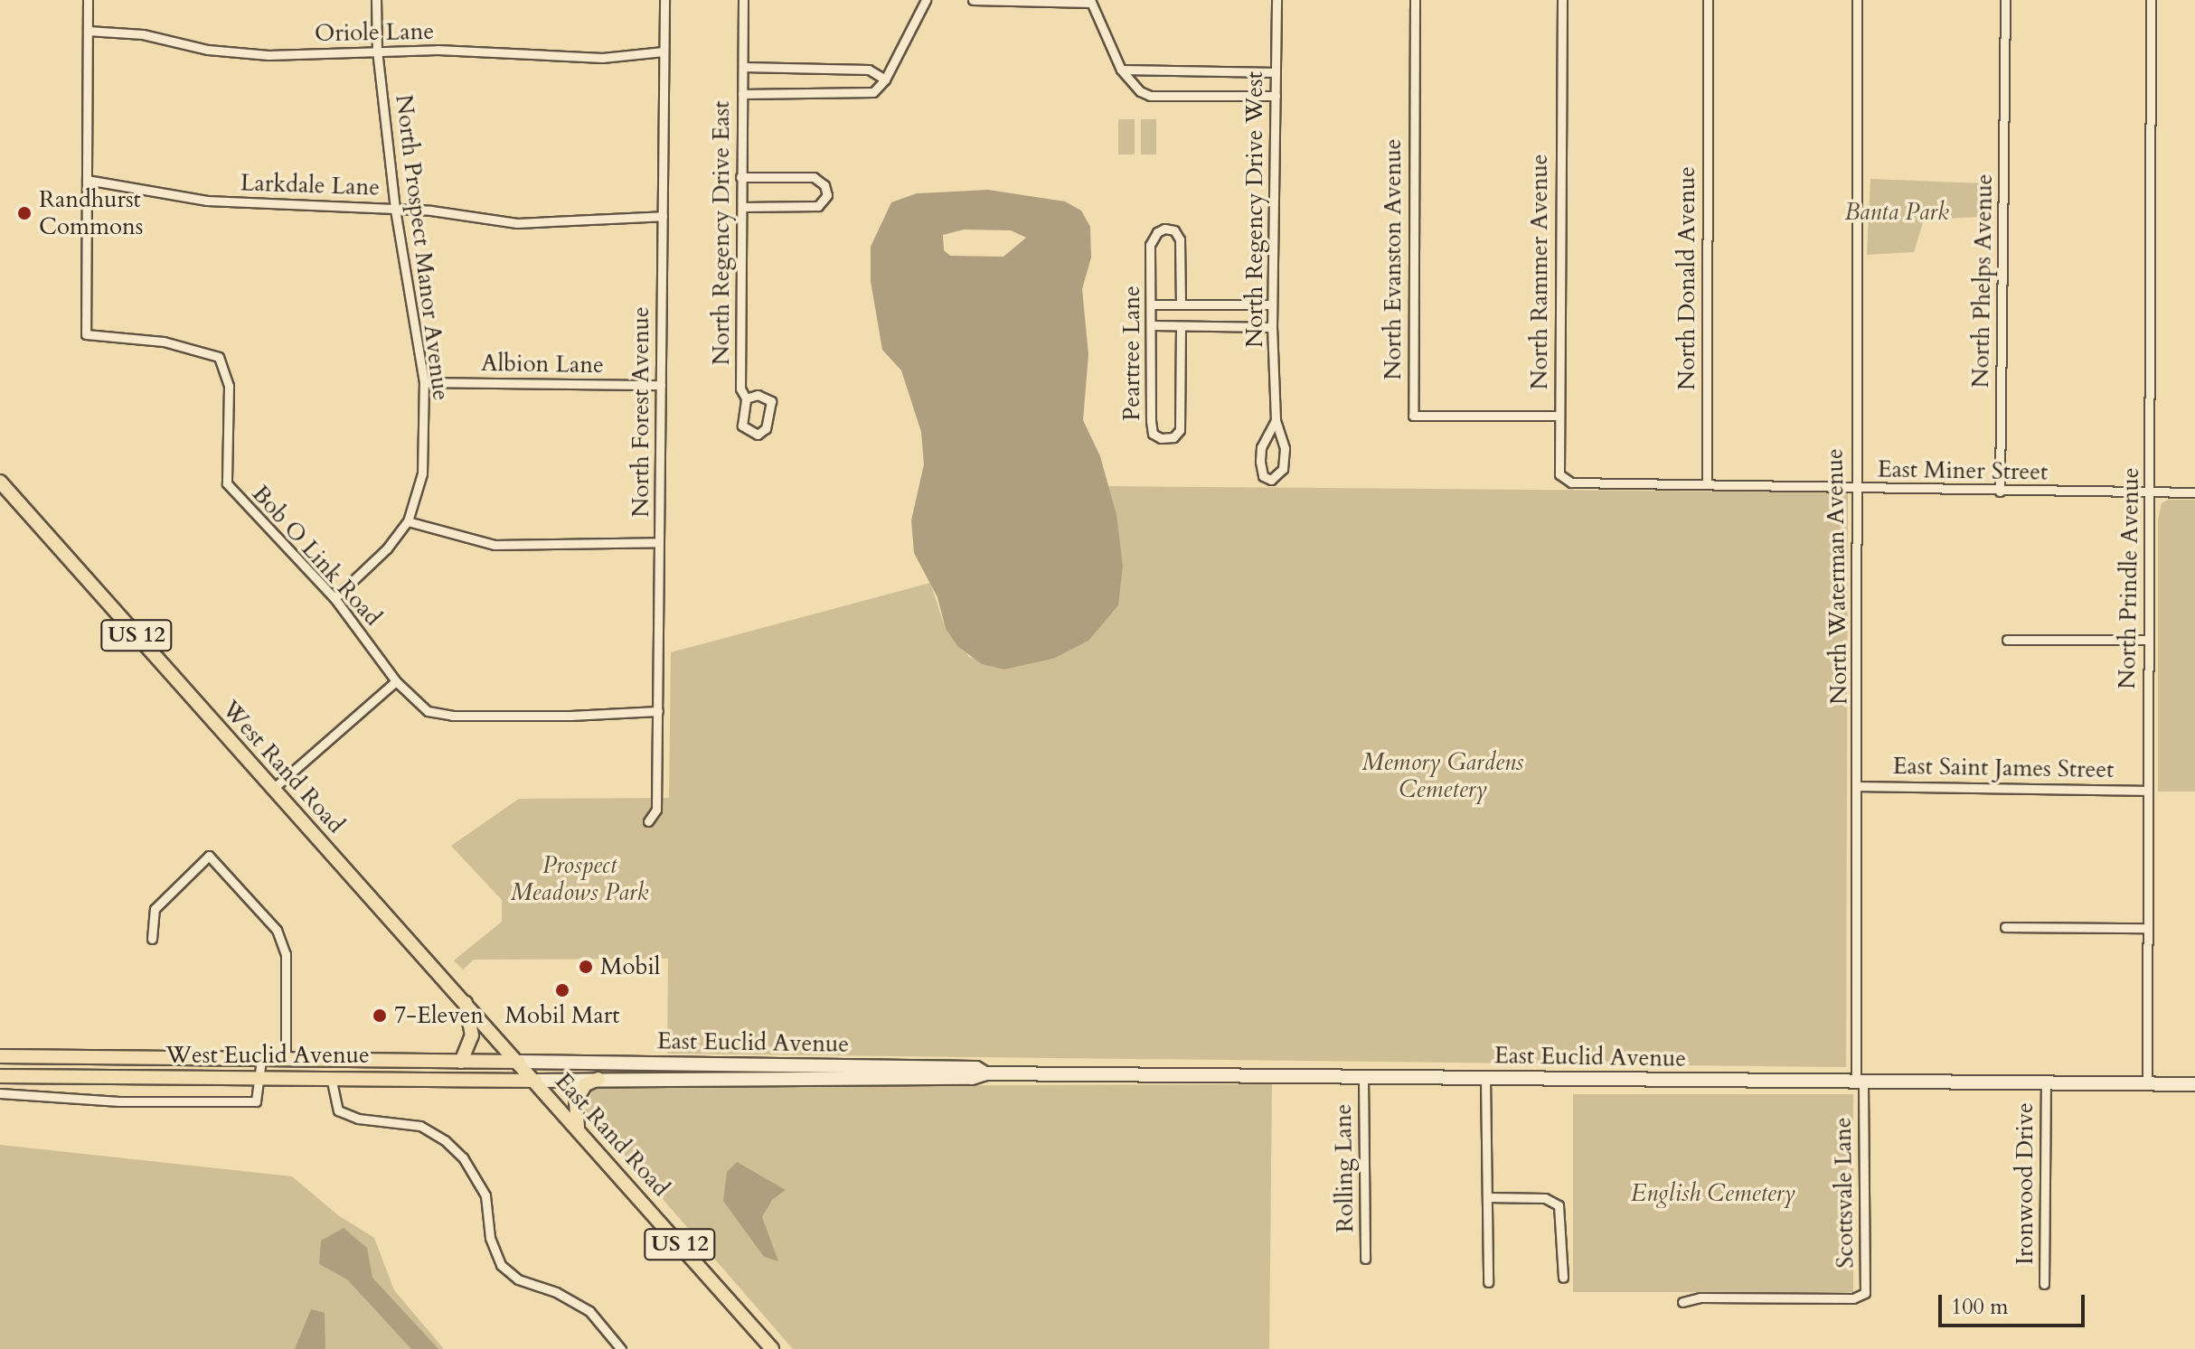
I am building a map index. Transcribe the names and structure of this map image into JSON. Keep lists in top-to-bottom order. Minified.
{"streets":{"main road":["US 12","West Rand Road","East Euclid Avenue","West Euclid Avenue","East Rand Road"],"street":["Oriole Lane","Larkdale Lane","North Regency Drive West","North Regency Drive East","North Prospect Manor Avenue","North Evanston Avenue","North Rammer Avenue","North Donald Avenue","North Phelps Avenue","Peartree Lane","Albion Lane","North Forest Avenue","East Miner Street","Bob O Link Road","North Waterman Avenue","North Prindle Avenue","East Saint James Street","Rolling Lane","Ironwood Drive","Scottsvale Lane"]},"crossings":[["Oriole Lane","North Prospect Manor Avenue"],["Oriole Lane","North Forest Avenue"],["Larkdale Lane","North Prospect Manor Avenue"],["Larkdale Lane","North Forest Avenue"],["Larkdale Lane","Bob O Link Road"],["North Prospect Manor Avenue","Albion Lane"],["North Prospect Manor Avenue","Bob O Link Road"],["North Evanston Avenue","North Rammer Avenue"],["North Rammer Avenue","East Miner Street"],["North Donald Avenue","East Miner Street"],["North Phelps Avenue","East Miner Street"],["Albion Lane","North Forest Avenue"],["North Forest Avenue","Bob O Link Road"],["East Miner Street","North Waterman Avenue"],["East Miner Street","North Prindle Avenue"],["North Waterman Avenue","East Saint James Street"],["North Waterman Avenue","East Euclid Avenue"],["North Waterman Avenue","Scottsvale Lane"],["North Prindle Avenue","East Saint James Street"],["North Prindle Avenue","East Euclid Avenue"],["West Rand Road","East Euclid Avenue"],["West Rand Road","West Euclid Avenue"],["West Rand Road","East Rand Road"],["East Euclid Avenue","West Euclid Avenue"],["East Euclid Avenue","East Rand Road"],["East Euclid Avenue","Rolling Lane"],["East Euclid Avenue","Ironwood Drive"],["East Euclid Avenue","Scottsvale Lane"],["West Euclid Avenue","East Rand Road"]],"parks":["Banta Park","Memory Gardens Cemetery","Prospect Meadows Park","English Cemetery"],"places":["Randhurst Commons","Mobil","Mobil Mart","7-Eleven"],"scale_bar":"100 m"}
